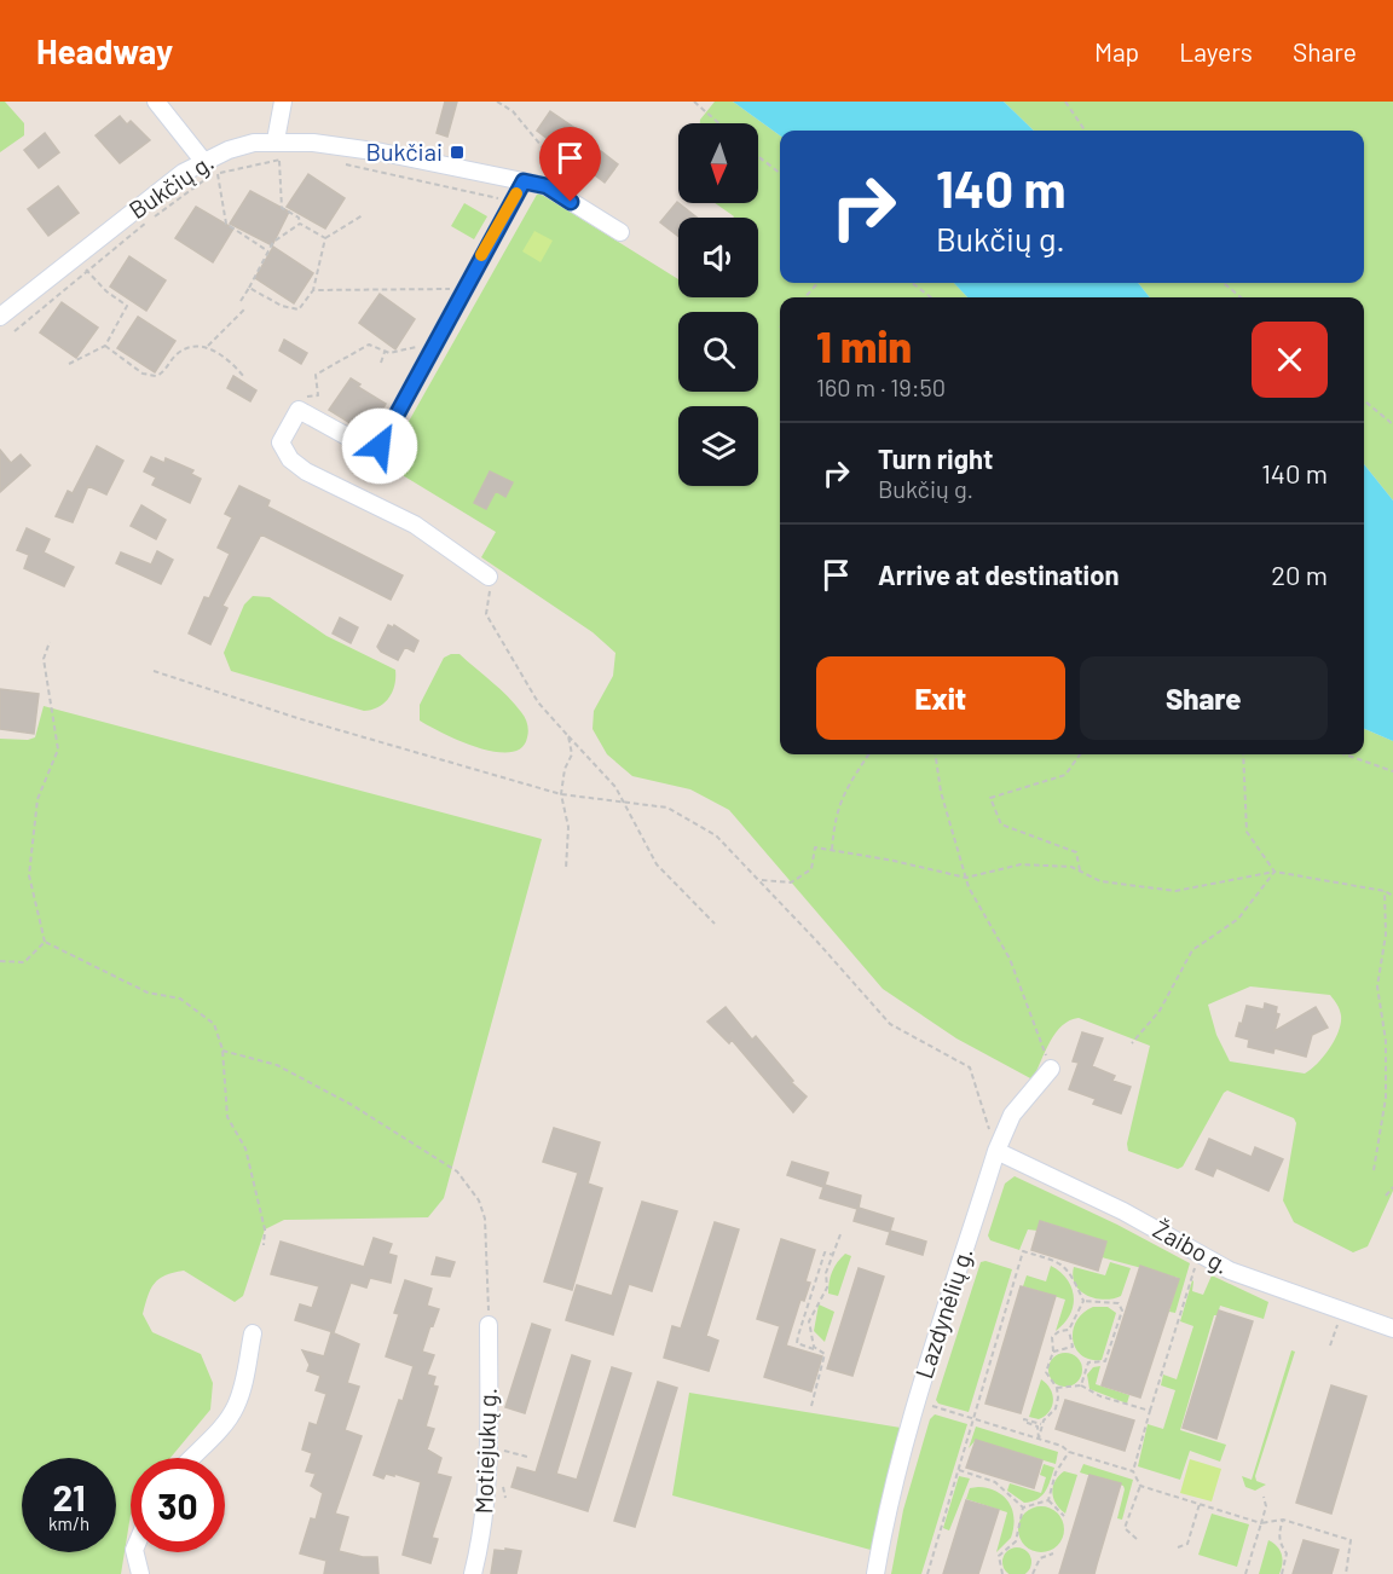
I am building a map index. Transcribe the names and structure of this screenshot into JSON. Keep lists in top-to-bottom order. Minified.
{"streets":{"street":["Bukčių g.","Žaibo g.","Lazdynėlių g.","Motiejukų g."]},"crossings":[["Žaibo g.","Lazdynėlių g."]],"places":{"transit":["Bukčiai"]},"north":"bottom","page":{"header":"Headway","nav":["Map","Layers","Share"],"turn":["140 m","Bukčių g."],"heading":["1 min","160 m · 19:50"],"list":[{"name":"Turn right","note":"Bukčių g.","value":"140 m"},{"name":"Arrive at destination","value":"20 m"}],"buttons":["Exit","Share"],"speed":"21 km/h","limit":"30"}}
